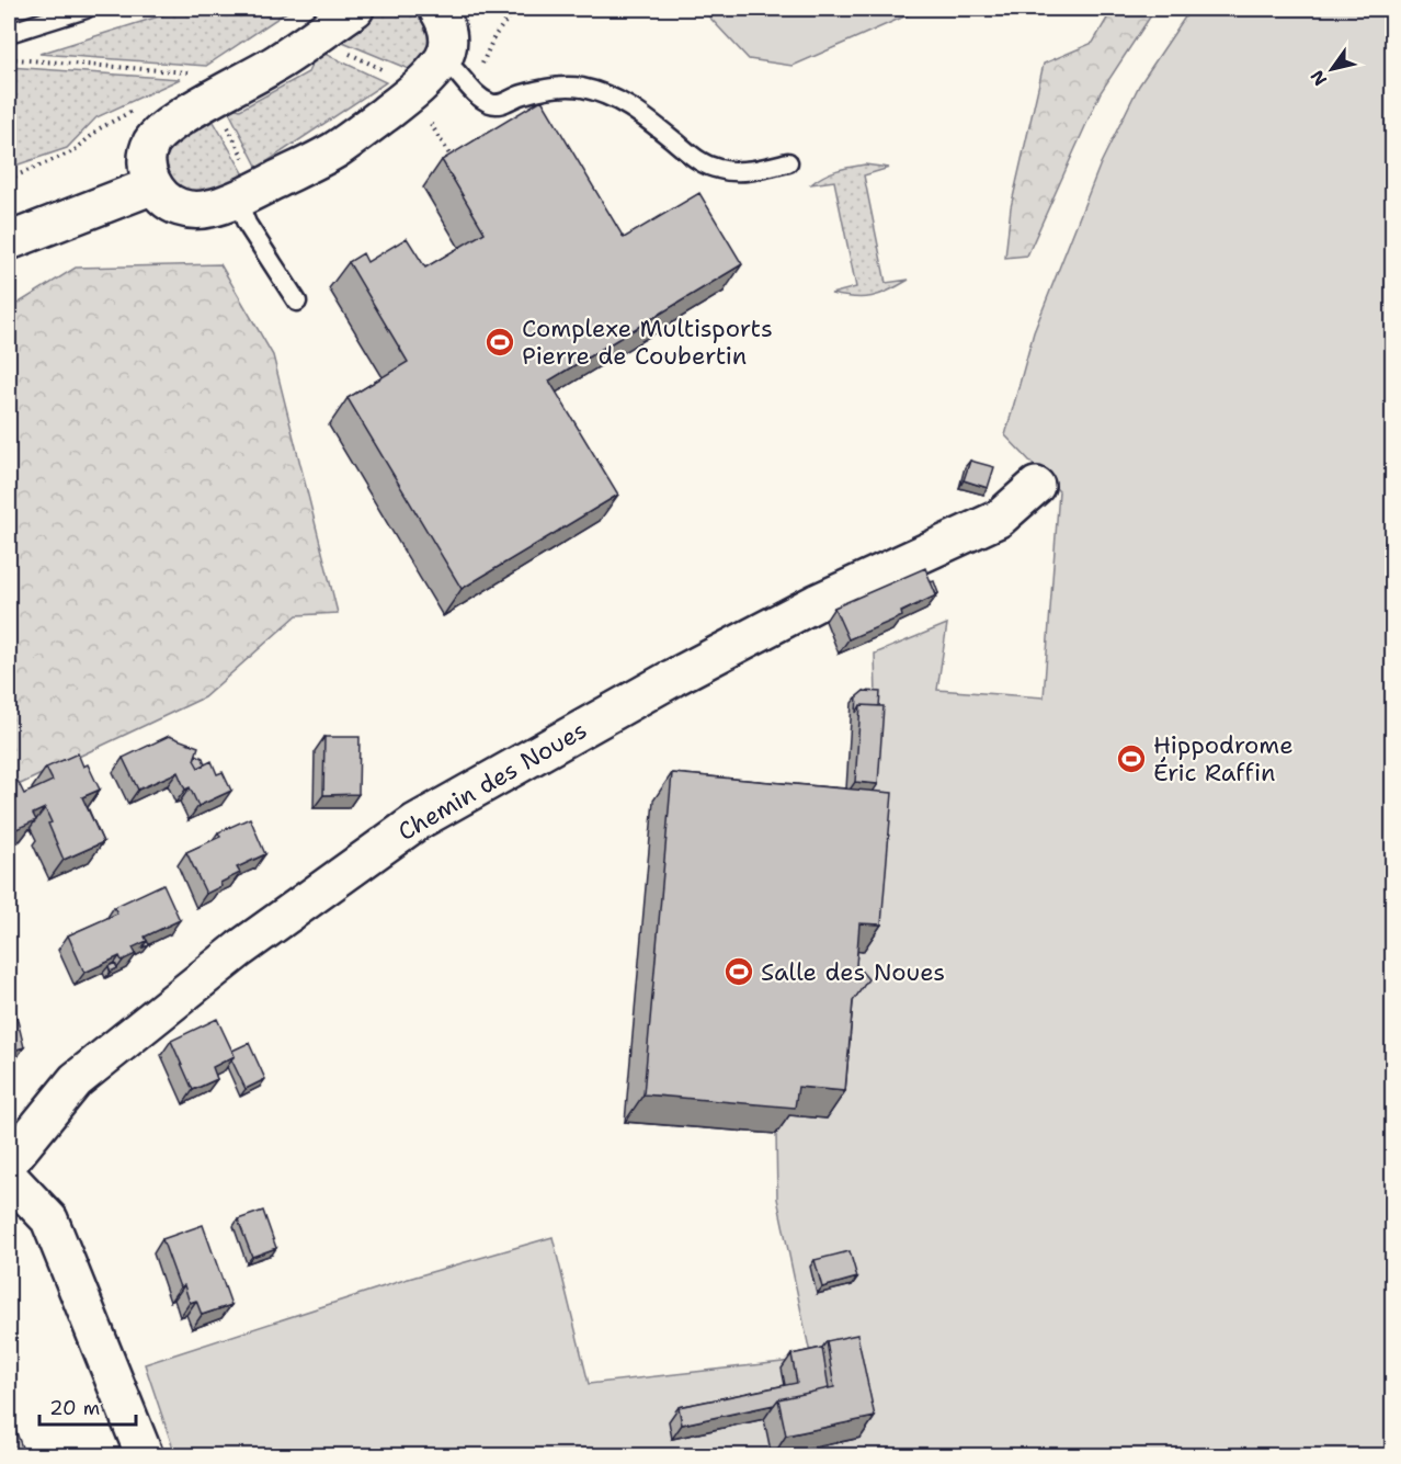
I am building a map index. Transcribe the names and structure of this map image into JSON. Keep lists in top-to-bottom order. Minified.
{"streets":{"street":["Chemin des Noues"]},"places":{"sports":["Complexe Multisports Pierre de Coubertin","Hippodrome Éric Raffin","Salle des Noues"]},"scale_bar":"20 m","north":"bottom left"}
